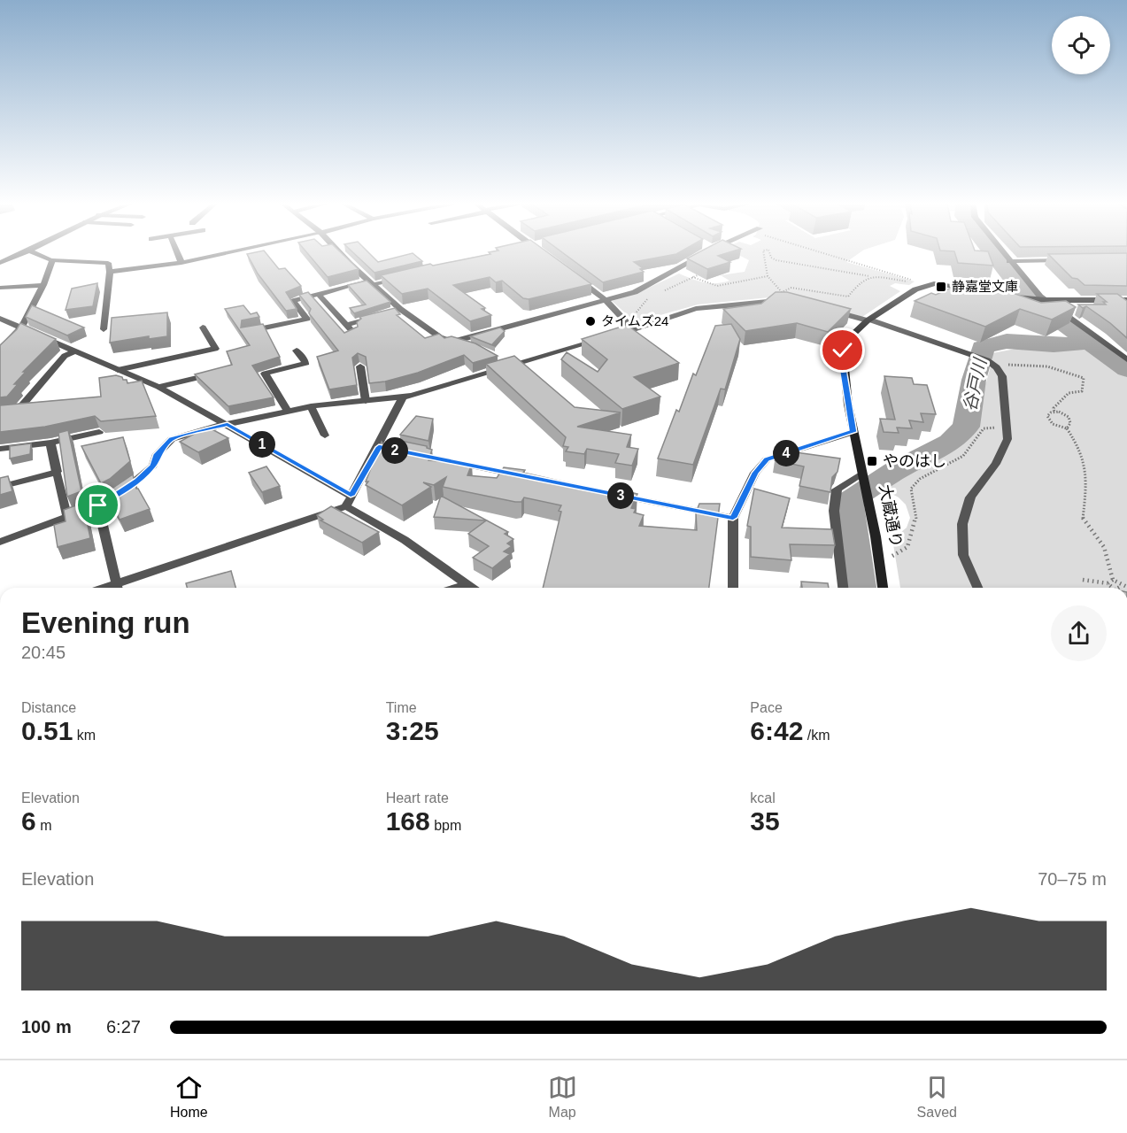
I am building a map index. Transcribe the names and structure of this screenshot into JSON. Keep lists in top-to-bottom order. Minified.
{"streets":{"street":["大蔵通り"]},"water":["谷戸川"],"places":{"transit":["静嘉堂文庫","やのはし"],"other":["タイムズ24"]},"page":{"pins":["1","2","4","3"],"heading":["Evening run","20:45"],"stats":[["Distance","0.51 km"],["Time","3:25"],["Pace","6:42 /km"],["Elevation","6 m"],["Heart rate","168 bpm"],["kcal","35"]],"chart":["Elevation","70–75 m"],"list":[{"name":"100 m","note":"6:27"}],"tabs":["Home","Map","Saved"]}}
